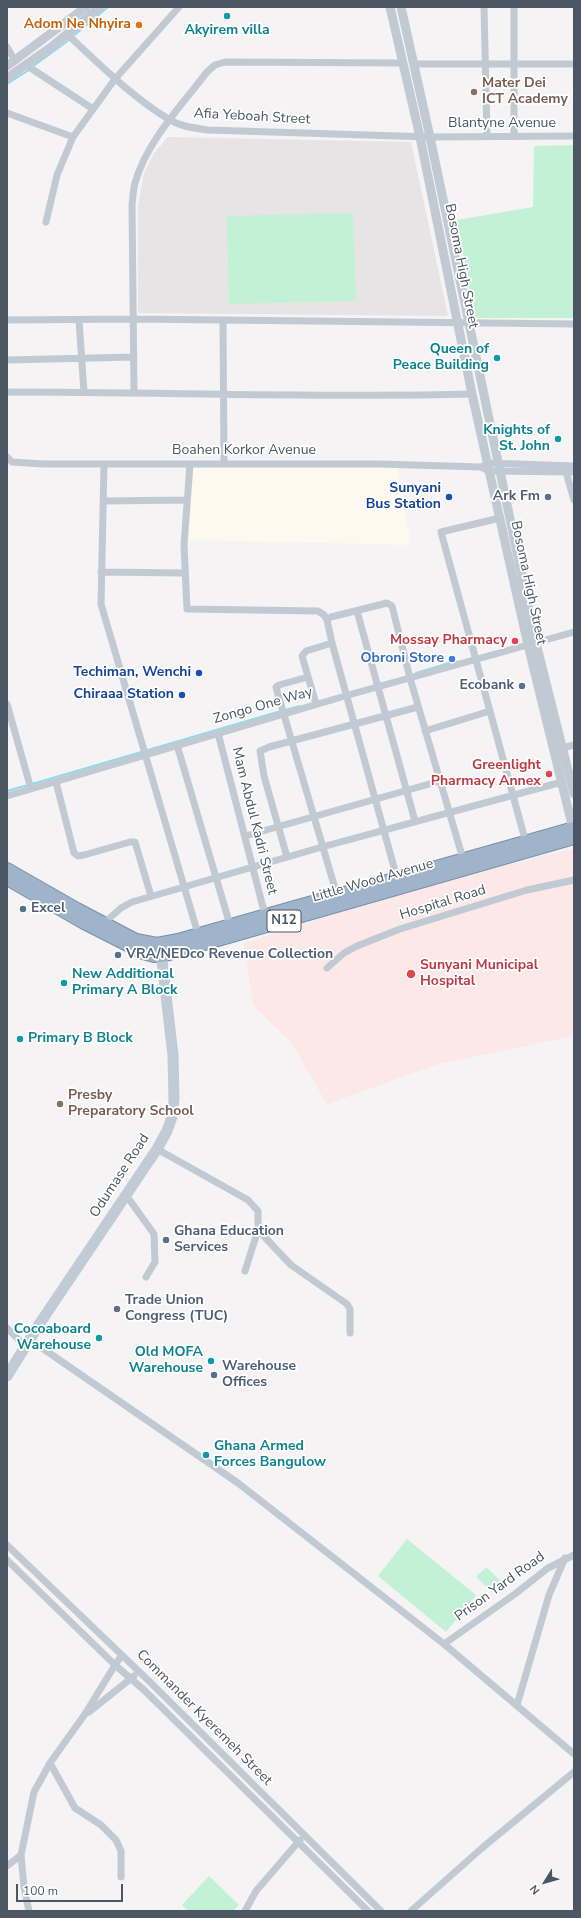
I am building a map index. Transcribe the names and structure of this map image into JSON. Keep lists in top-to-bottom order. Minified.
{"streets":{"highway":["Little Wood Avenue","N12"],"main road":["Odumase Road"],"street":["Afia Yeboah Street","Blantyne Avenue","Bosoma High Street","Boahen Korkor Avenue","Zongo One Way","Mam Abdul Kadri Street","Hospital Road","Prison Yard Road","Commander Kyeremeh Street"]},"crossings":[["Afia Yeboah Street","Blantyne Avenue"],["Afia Yeboah Street","Bosoma High Street"],["Blantyne Avenue","Bosoma High Street"],["Bosoma High Street","Boahen Korkor Avenue"],["Bosoma High Street","Zongo One Way"],["Bosoma High Street","Little Wood Avenue"],["Zongo One Way","Mam Abdul Kadri Street"],["Mam Abdul Kadri Street","Little Wood Avenue"],["Little Wood Avenue","Odumase Road"]],"places":["Akyirem villa","Adom Ne Nhyira","Mater Dei ICT Academy","Queen of Peace Building","Knights of St. John","Sunyani Bus Station","Ark Fm","Mossay Pharmacy","Obroni Store","Techiman, Wenchi","Ecobank","Chiraaa Station","Greenlight Pharmacy Annex","Excel","VRA/NEDco Revenue Collection","Sunyani Municipal Hospital","New Additional Primary A Block","Primary B Block","Presby Preparatory School","Ghana Education Services","Trade Union Congress (TUC)","Cocoaboard Warehouse","Old MOFA Warehouse","Warehouse Offices","Ghana Armed Forces Bangulow"],"scale_bar":"100 m","north":"bottom left"}
